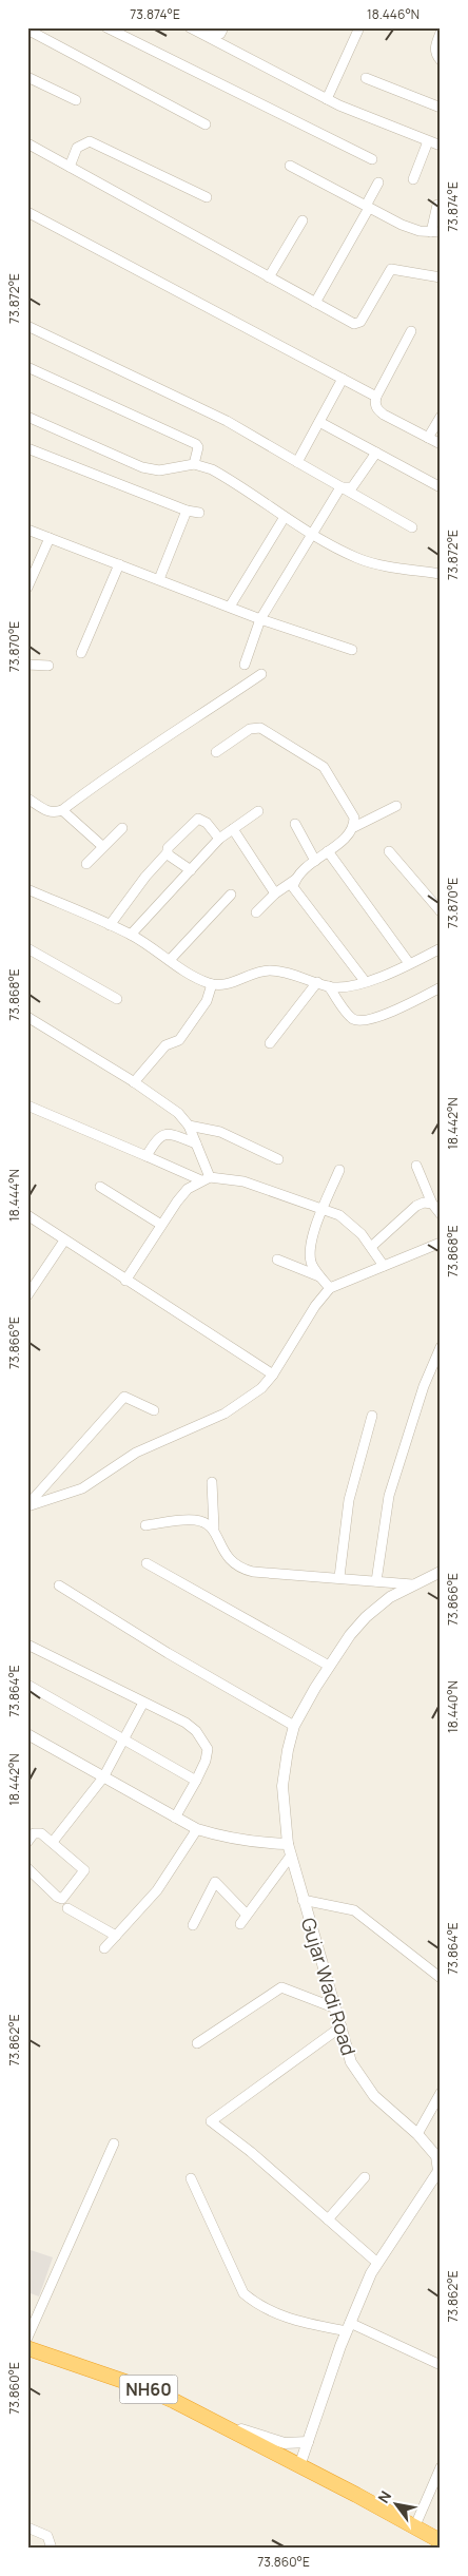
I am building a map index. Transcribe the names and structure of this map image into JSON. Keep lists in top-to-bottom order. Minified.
{"streets":{"highway":["NH60"],"street":["Gujar Wadi Road"]},"crossings":[["Gujar Wadi Road","NH60"]],"north":"top left","coordinates":["73.874°E","18.446°N","73.872°E","73.870°E","73.868°E","18.442°N","18.444°N","73.866°E","73.864°E","18.440°N","73.862°E","73.860°E"]}
